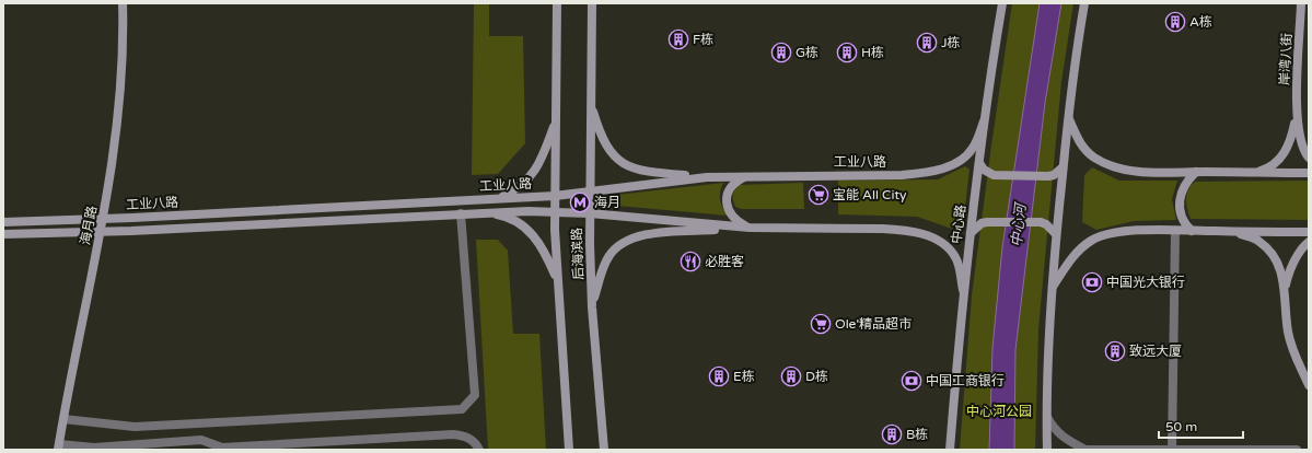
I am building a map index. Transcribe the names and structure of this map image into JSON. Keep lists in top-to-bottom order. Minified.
{"streets":{"main road":["岸湾八街","工业八路","中心路","海月路","后海滨路"]},"crossings":[["工业八路","中心路"],["工业八路","海月路"],["工业八路","后海滨路"]],"water":["中心河"],"parks":["中心河公园"],"places":{"building":["A栋","F栋","J栋","G栋","H栋","致远大厦","E栋","D栋","B栋"],"supermarket":["宝能 All City","Ole'精品超市"],"metro station":["海月"],"restaurant":["必胜客"],"bank":["中国光大银行","中国工商银行"]},"scale_bar":"50 m"}
